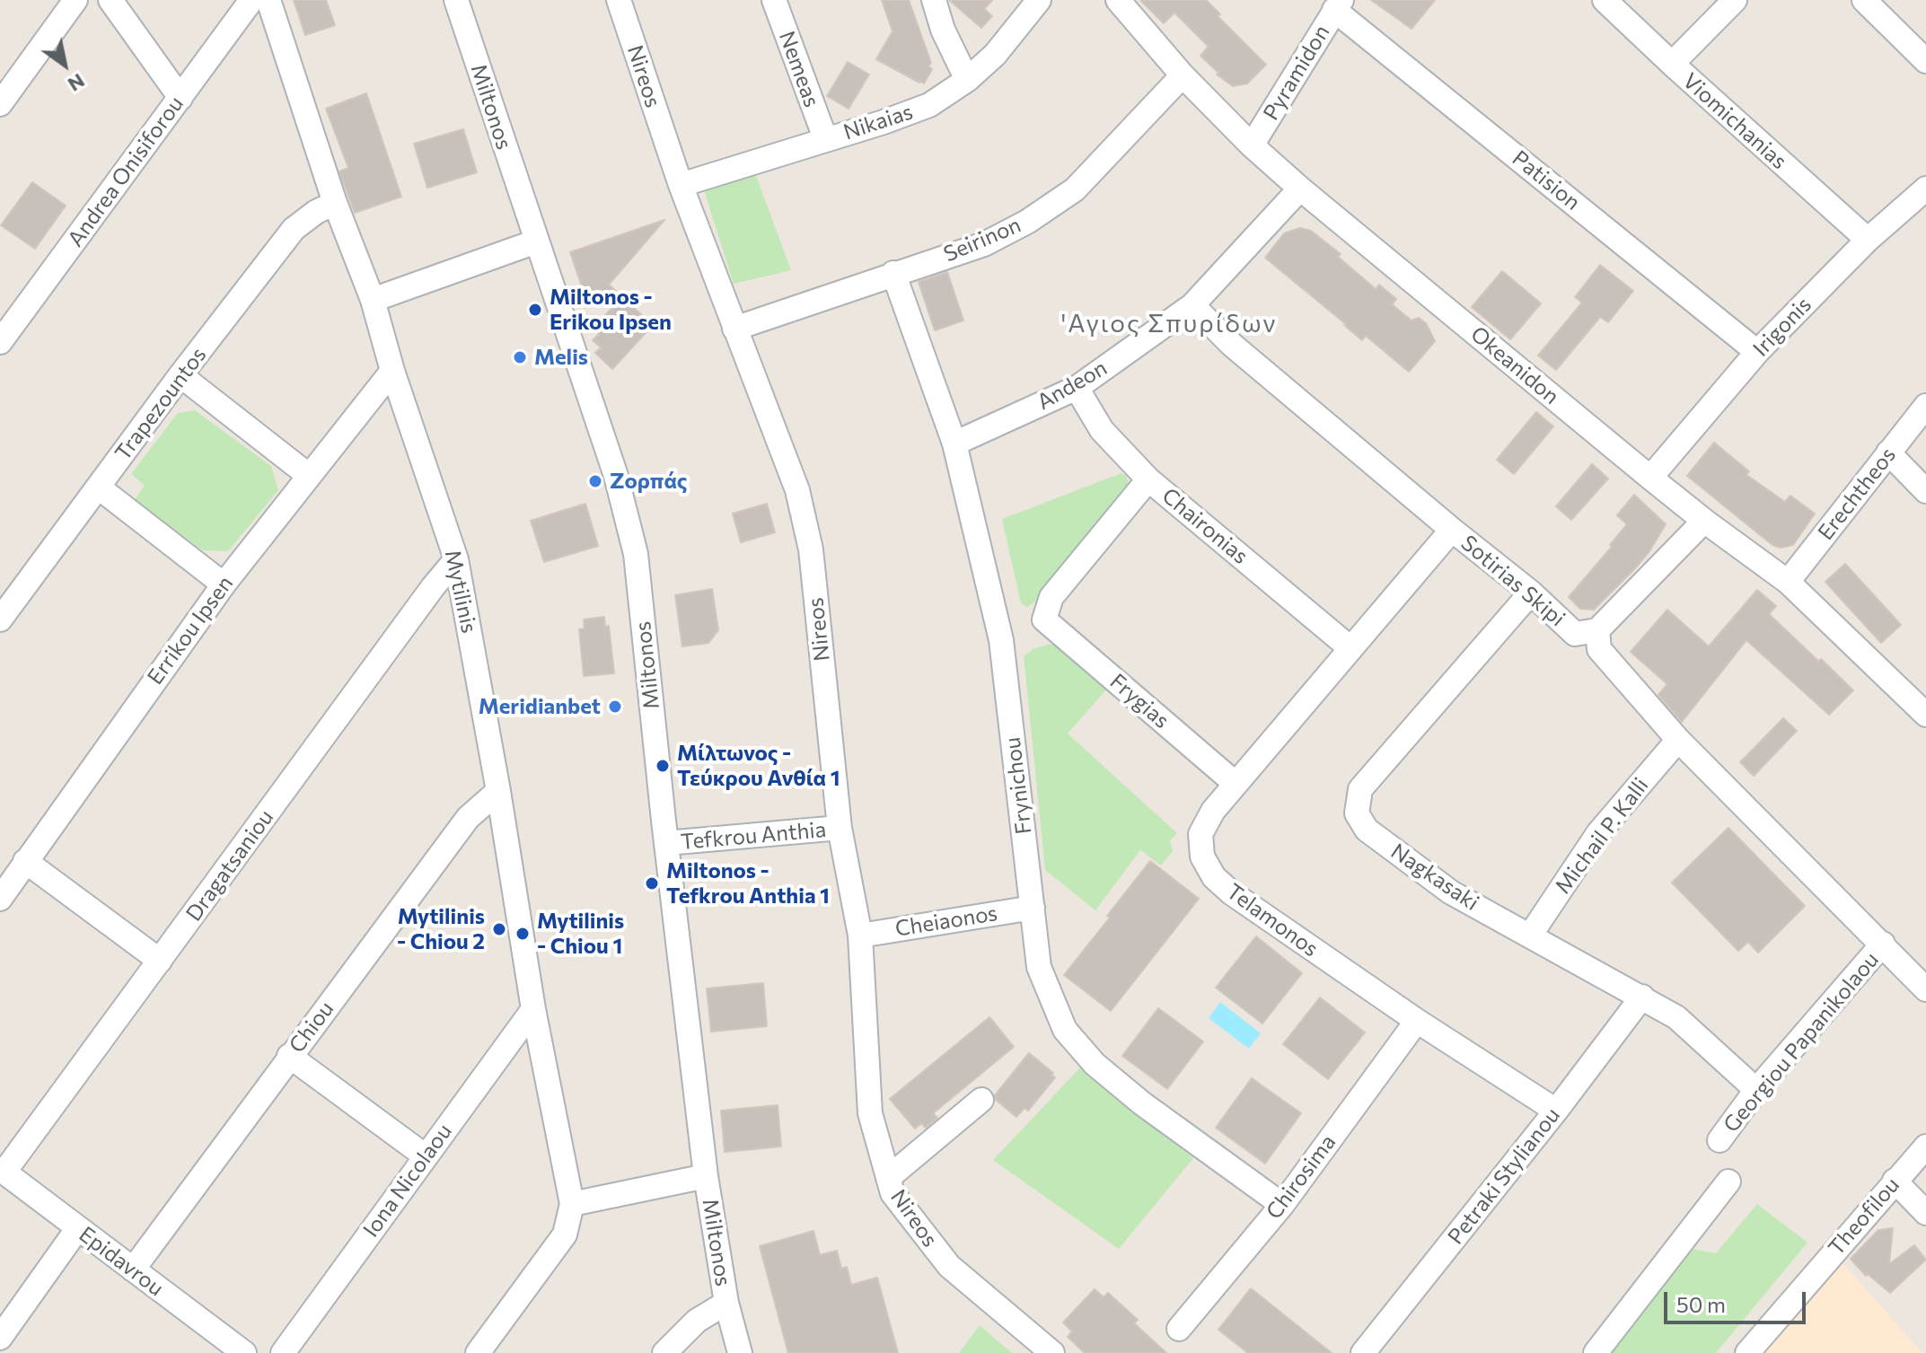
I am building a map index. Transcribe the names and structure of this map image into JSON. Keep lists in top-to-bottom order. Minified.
{"streets":{"street":["Nemeas","Pyramidon","Nireos","Miltonos","Viomichanias","Nikaias","Andrea Onisiforou","Patision","Seirinon","Irigonis","Okeanidon","Andeon","Trapezountos","Erechtheos","Chaironias","Sotirias Skipi","Mytilinis","Errikou Ipsen","Frygias","Frynichou","Tefkrou Anthia","Michail P. Kalli","Dragatsaniou","Nagkasaki","Telamonos","Cheiaonos","Chiou","Georgiou Papanikolaou","Petraki Stylianou","Chirosima","Iona Nicolaou","Theofilou","Epidavrou"]},"crossings":[["Nemeas","Nikaias"],["Pyramidon","Patision"],["Pyramidon","Okeanidon"],["Nireos","Nikaias"],["Nireos","Seirinon"],["Nireos","Tefkrou Anthia"],["Nireos","Cheiaonos"],["Miltonos","Tefkrou Anthia"],["Viomichanias","Irigonis"],["Patision","Irigonis"],["Seirinon","Okeanidon"],["Seirinon","Frynichou"],["Irigonis","Okeanidon"],["Okeanidon","Andeon"],["Okeanidon","Erechtheos"],["Andeon","Chaironias"],["Andeon","Sotirias Skipi"],["Andeon","Frynichou"],["Trapezountos","Mytilinis"],["Chaironias","Frygias"],["Chaironias","Telamonos"],["Sotirias Skipi","Nagkasaki"],["Sotirias Skipi","Telamonos"],["Mytilinis","Errikou Ipsen"],["Mytilinis","Dragatsaniou"],["Mytilinis","Chiou"],["Mytilinis","Iona Nicolaou"],["Frygias","Telamonos"],["Frynichou","Cheiaonos"],["Frynichou","Chirosima"],["Michail P. Kalli","Nagkasaki"],["Dragatsaniou","Epidavrou"],["Nagkasaki","Georgiou Papanikolaou"],["Nagkasaki","Petraki Stylianou"],["Telamonos","Petraki Stylianou"],["Telamonos","Chirosima"],["Chiou","Epidavrou"]],"districts":["'Αγιος Σπυρίδων"],"places":["Miltonos - Erikou Ipsen","Melis","Ζορπάς","Meridianbet","Μίλτωνος - Τεύκρου Ανθία 1","Miltonos - Tefkrou Anthia 1","Mytilinis - Chiou 2","Mytilinis - Chiou 1"],"scale_bar":"50 m","north":"bottom right"}
